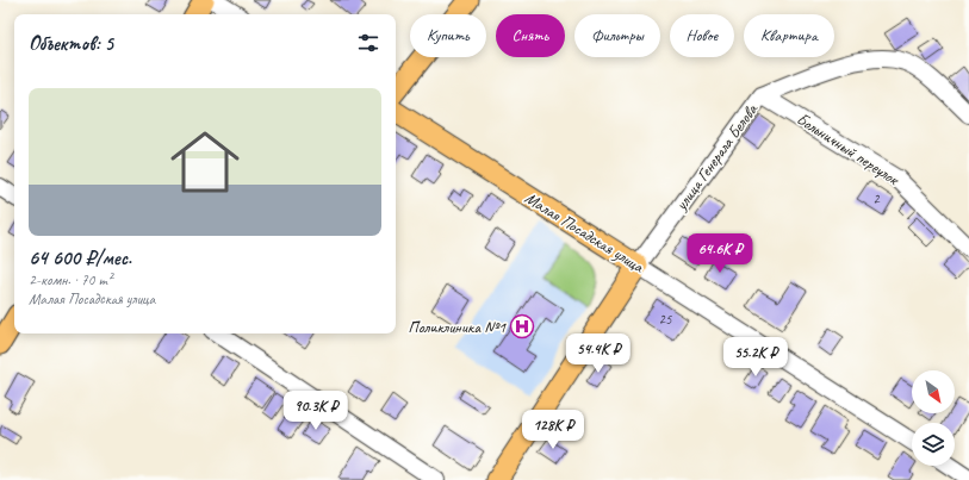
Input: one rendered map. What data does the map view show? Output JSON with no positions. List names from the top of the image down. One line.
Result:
{"streets":{"main road":["улица Генерала Белова","Малая Посадская улица"],"street":["Больничный переулок"]},"crossings":[["Больничный переулок","улица Генерала Белова"],["улица Генерала Белова","Малая Посадская улица"]],"places":{"hospital":["Поликлиника №1"]},"house_numbers":["2","25"],"north":"bottom right","page":{"chip":["Купить","Снять","Фильтры","Новое","Квартира"],"heading":"Объектов: 5","list":[{"name":"64 600 ₽/мес.","note":"2-комн. · 70 m² · Малая Посадская улица"}],"price":["64.6K ₽","54.4K ₽","55.2K ₽","90.3K ₽","128K ₽"]}}
